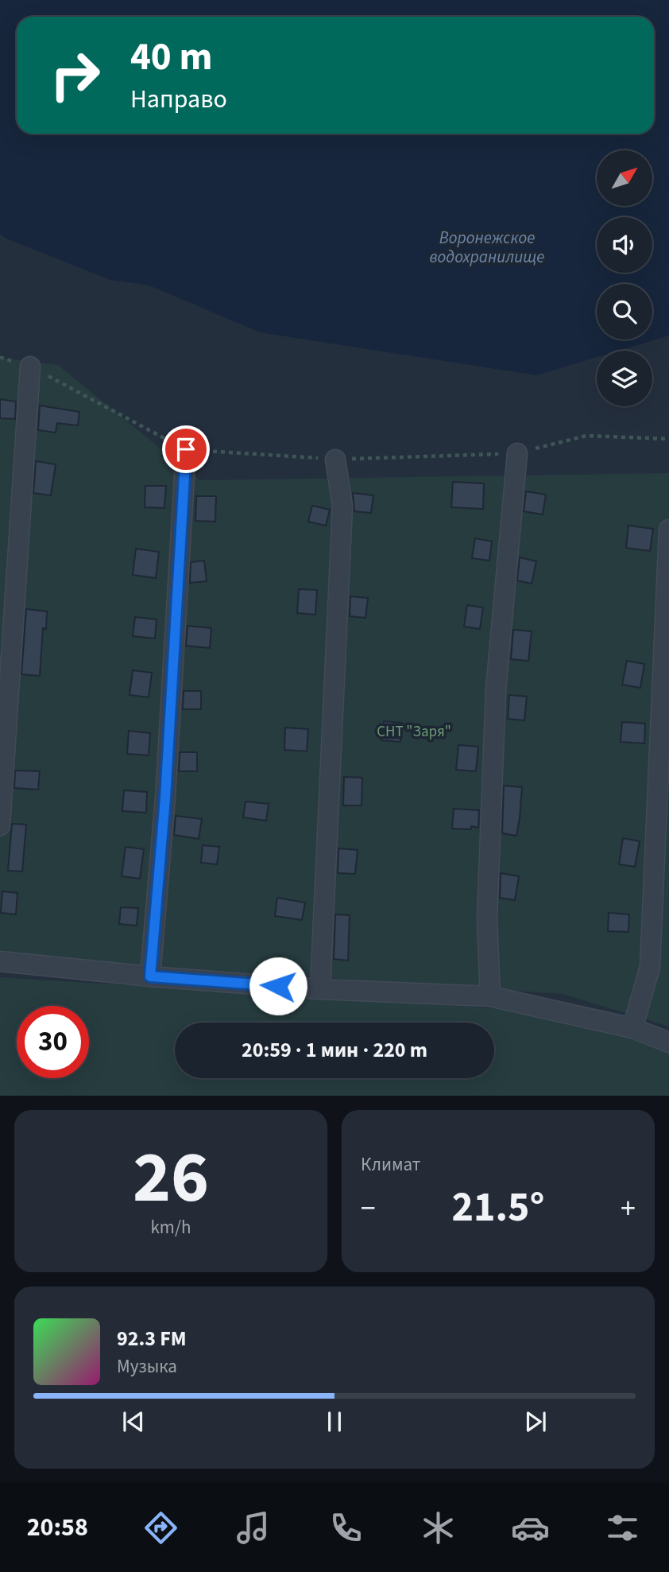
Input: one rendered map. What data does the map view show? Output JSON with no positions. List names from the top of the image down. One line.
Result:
{"water":["Воронежское водохранилище"],"parks":["СНТ \"Заря\""],"north":"top right","page":{"turn":["40 m","Направо"],"limit":"30","trip":"20:59 · 1 мин · 220 m","tile":[["26","km/h"],"Климат"],"heat":["−","21.5°","+"],"song":["92.3 FM","Музыка"],"tabs":"20:58"}}
